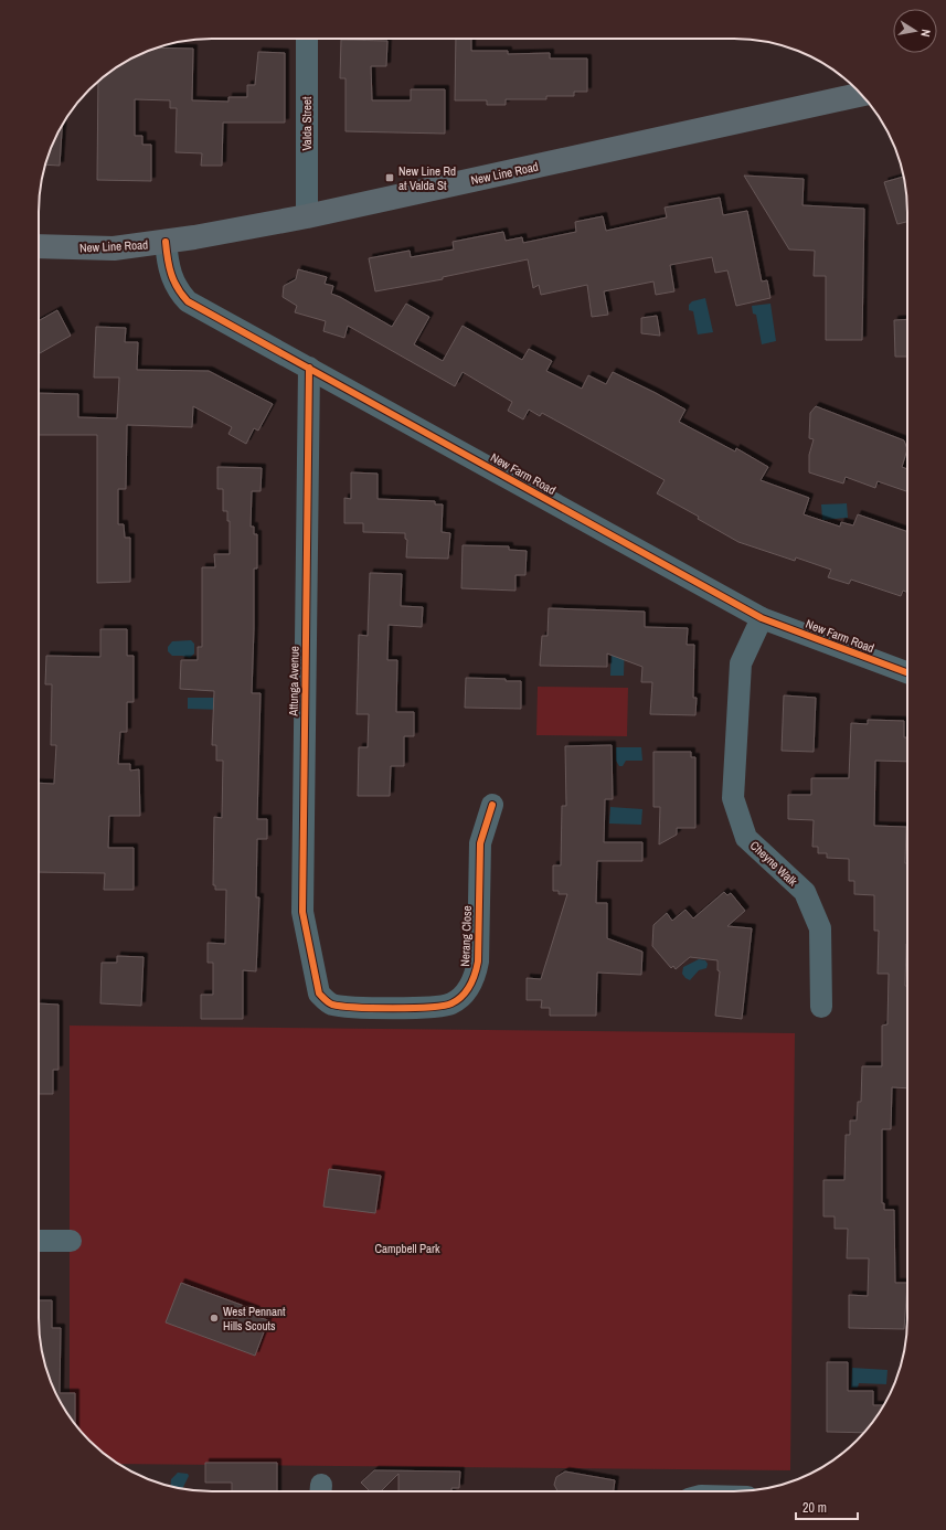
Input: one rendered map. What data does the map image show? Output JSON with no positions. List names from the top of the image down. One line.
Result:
{"streets":{"main road":["New Line Road"],"street":["Valda Street","New Farm Road","Attunga Avenue","Cheyne Walk","Nerang Close"]},"crossings":[["Valda Street","New Line Road"],["New Line Road","New Farm Road"],["New Farm Road","Attunga Avenue"],["New Farm Road","Cheyne Walk"],["Attunga Avenue","Nerang Close"]],"parks":["Campbell Park"],"places":{"transit":["New Line Rd at Valda St"],"other":["West Pennant Hills Scouts"]},"scale_bar":"20 m","north":"right"}
